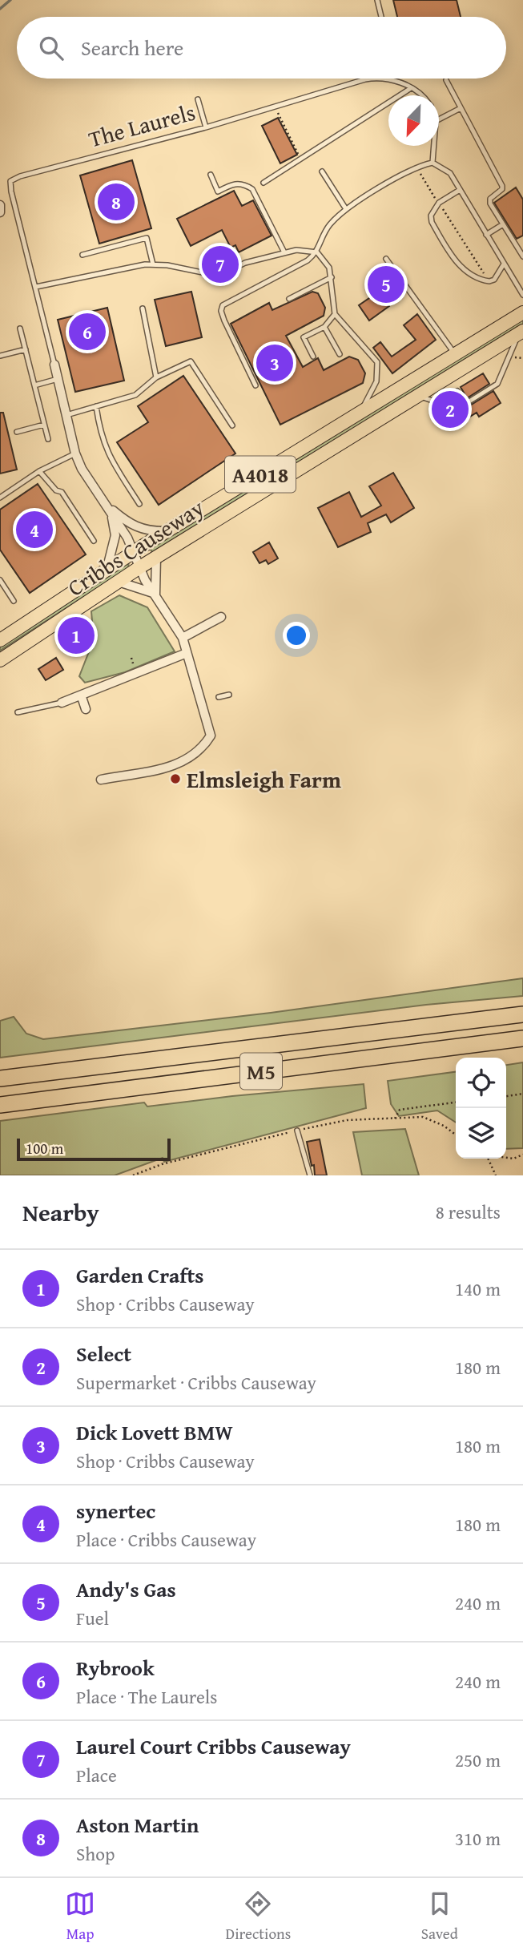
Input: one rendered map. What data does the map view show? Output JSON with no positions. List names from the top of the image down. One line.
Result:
{"streets":{"highway":["M5"],"main road":["A4018","Cribbs Causeway"],"street":["The Laurels"]},"crossings":[["The Laurels","Cribbs Causeway"]],"places":["Elmsleigh Farm"],"scale_bar":"100 m","north":"bottom left","page":{"search":"Search here","pins":["8","7","5","6","3","2","4","1"],"scale":"100 m","heading":["Nearby","8 results"],"list":[{"mark":"1","name":"Garden Crafts","note":"Shop · Cribbs Causeway","value":"140 m"},{"mark":"2","name":"Select","note":"Supermarket · Cribbs Causeway","value":"180 m"},{"mark":"3","name":"Dick Lovett BMW","note":"Shop · Cribbs Causeway","value":"180 m"},{"mark":"4","name":"synertec","note":"Place · Cribbs Causeway","value":"180 m"},{"mark":"5","name":"Andy's Gas","note":"Fuel","value":"240 m"},{"mark":"6","name":"Rybrook","note":"Place · The Laurels","value":"240 m"},{"mark":"7","name":"Laurel Court Cribbs Causeway","note":"Place","value":"250 m"},{"mark":"8","name":"Aston Martin","note":"Shop","value":"310 m"}],"nav":["Map","Directions","Saved"]}}
